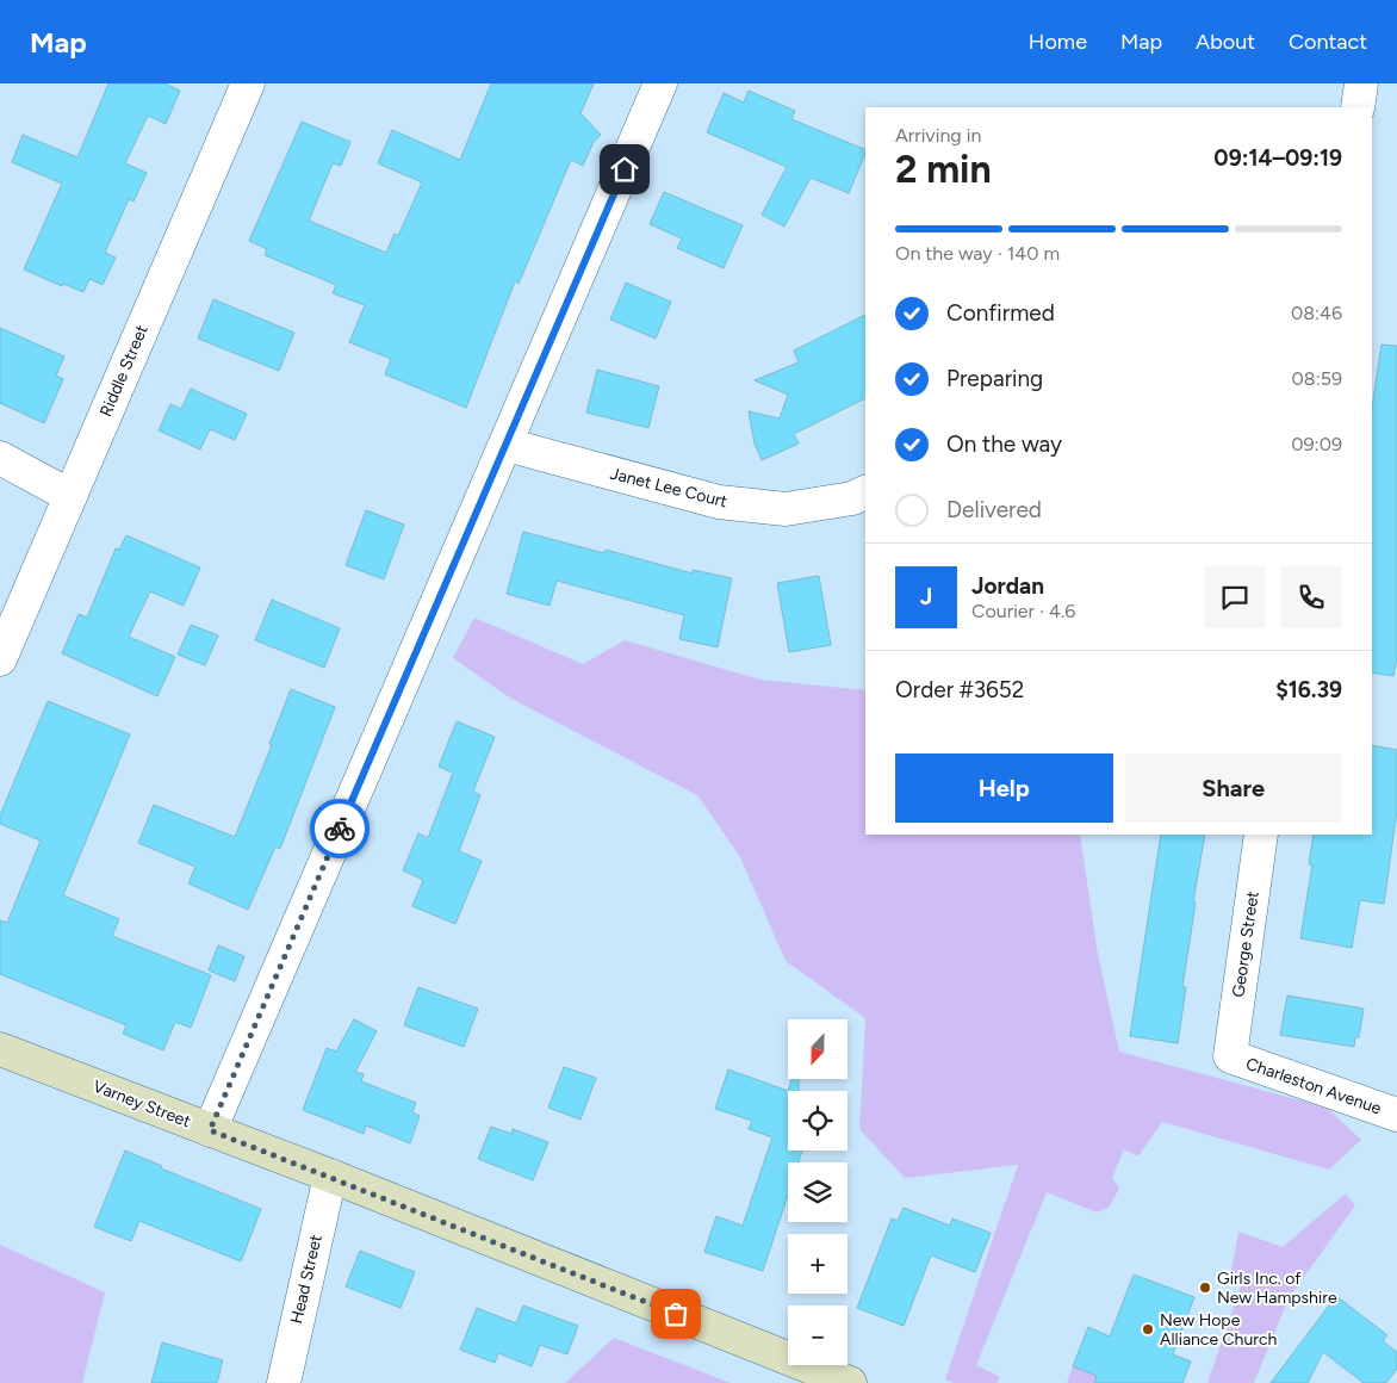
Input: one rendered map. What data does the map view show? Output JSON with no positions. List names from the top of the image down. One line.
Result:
{"streets":{"main road":["Varney Street"],"street":["Riddle Street","Janet Lee Court","George Street","Charleston Avenue","Head Street"]},"crossings":[["George Street","Charleston Avenue"],["Varney Street","Head Street"]],"places":["Girls Inc. of New Hampshire","New Hope Alliance Church"],"north":"bottom","page":{"header":"Map","nav":["Home","Map","About","Contact"],"heading":["2 min","Arriving in","09:14–09:19"],"panel":["Jordan","Courier · 4.6","Order #3652","$16.39"],"bar":"On the way · 140 m","list":[["Confirmed","08:46"],["Preparing","08:59"],["On the way","09:09"],"Delivered"],"round":"J","buttons":["Help","Share"],"map_buttons":["+","−"]}}
